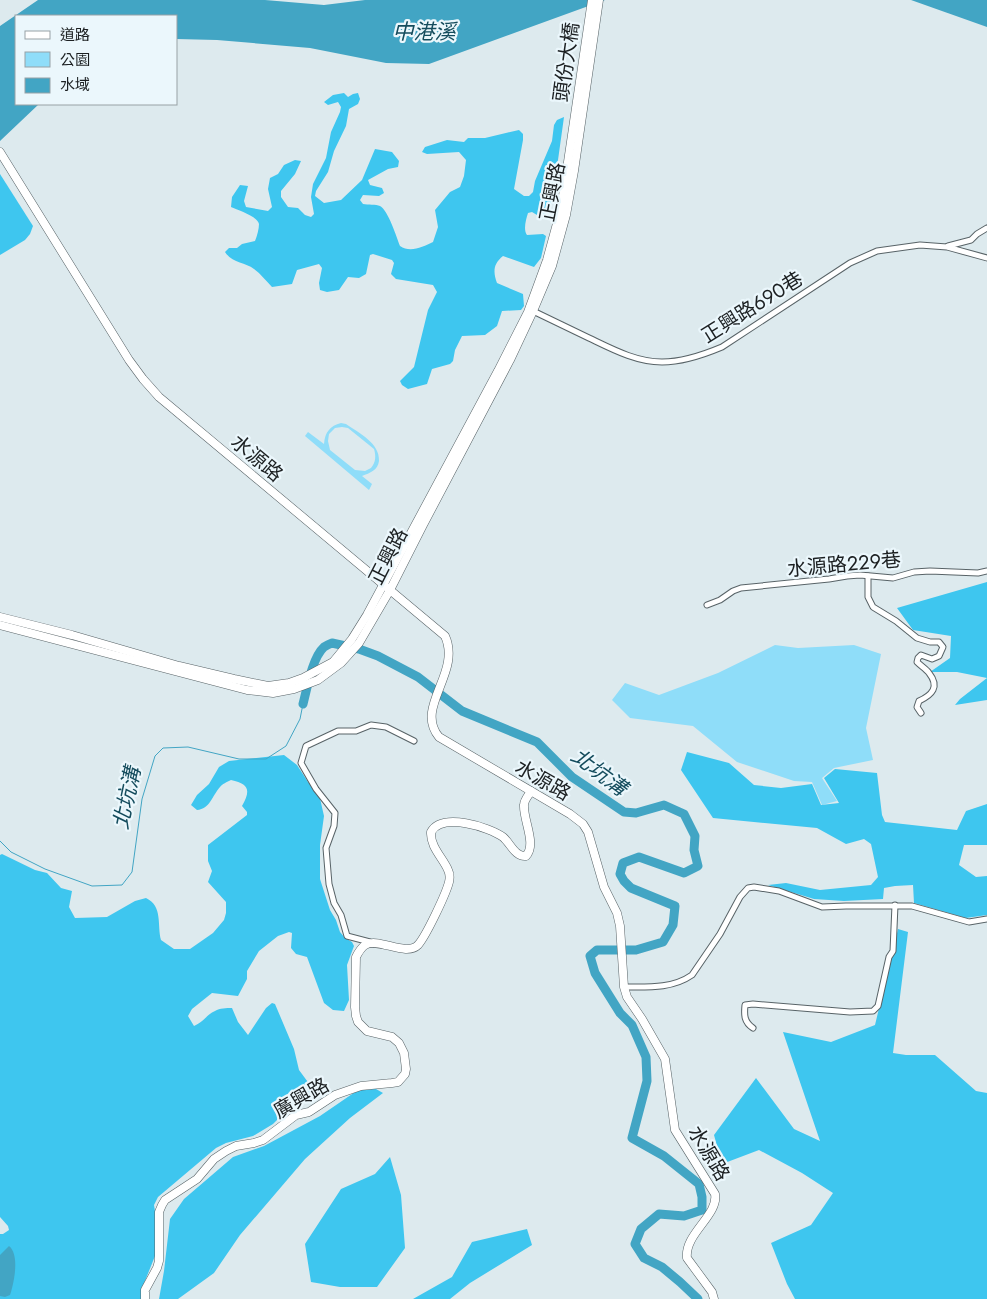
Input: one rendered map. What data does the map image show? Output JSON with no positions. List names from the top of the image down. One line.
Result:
{"streets":{"street":["頭份大橋","正興路","正興路690巷","水源路","水源路229巷","廣興路"]},"crossings":[["頭份大橋","正興路"],["正興路","正興路690巷"],["正興路","水源路"]],"water":["中港溪","北坑溝"],"legend":["道路","公園","水域"]}
